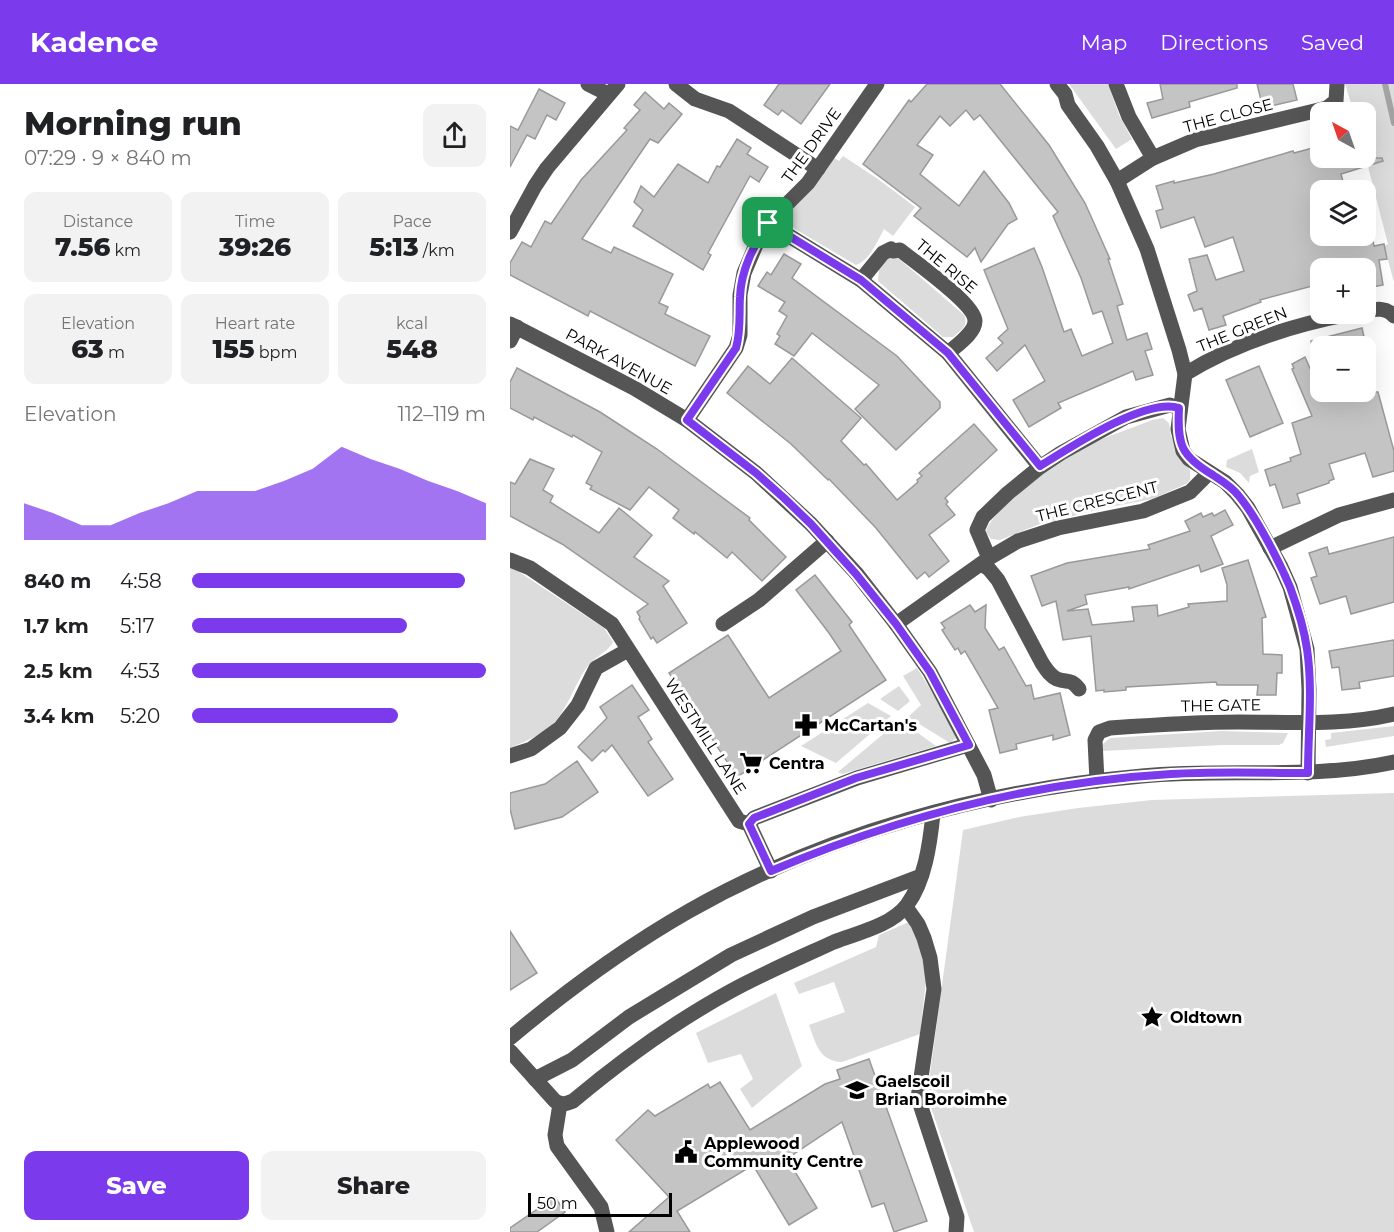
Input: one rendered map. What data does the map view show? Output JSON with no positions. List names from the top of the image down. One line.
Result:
{"streets":{"street":["THE CLOSE","THE DRIVE","THE RISE","THE GREEN","PARK AVENUE","THE CRESCENT","THE GATE","WESTMILL LANE"]},"crossings":[["THE DRIVE","PARK AVENUE"],["PARK AVENUE","THE CRESCENT"]],"places":{"pharmacy":["McCartan's"],"supermarket":["Centra"],"place":["Oldtown"],"school or university":["Gaelscoil Brian Boroimhe"],"public building":["Applewood Community Centre"]},"scale_bar":"50 m","north":"top left","page":{"header":"Kadence","nav":["Map","Directions","Saved"],"heading":["Morning run","07:29 · 9 × 840 m"],"map_buttons":["+","−"],"stats":[["Distance","7.56 km"],["Time","39:26"],["Pace","5:13 /km"],["Elevation","63 m"],["Heart rate","155 bpm"],["kcal","548"]],"chart":["Elevation","112–119 m"],"list":[{"name":"840 m","note":"4:58"},{"name":"1.7 km","note":"5:17"},{"name":"2.5 km","note":"4:53"},{"name":"3.4 km","note":"5:20"}],"buttons":["Save","Share"],"scale":"50 m"}}
